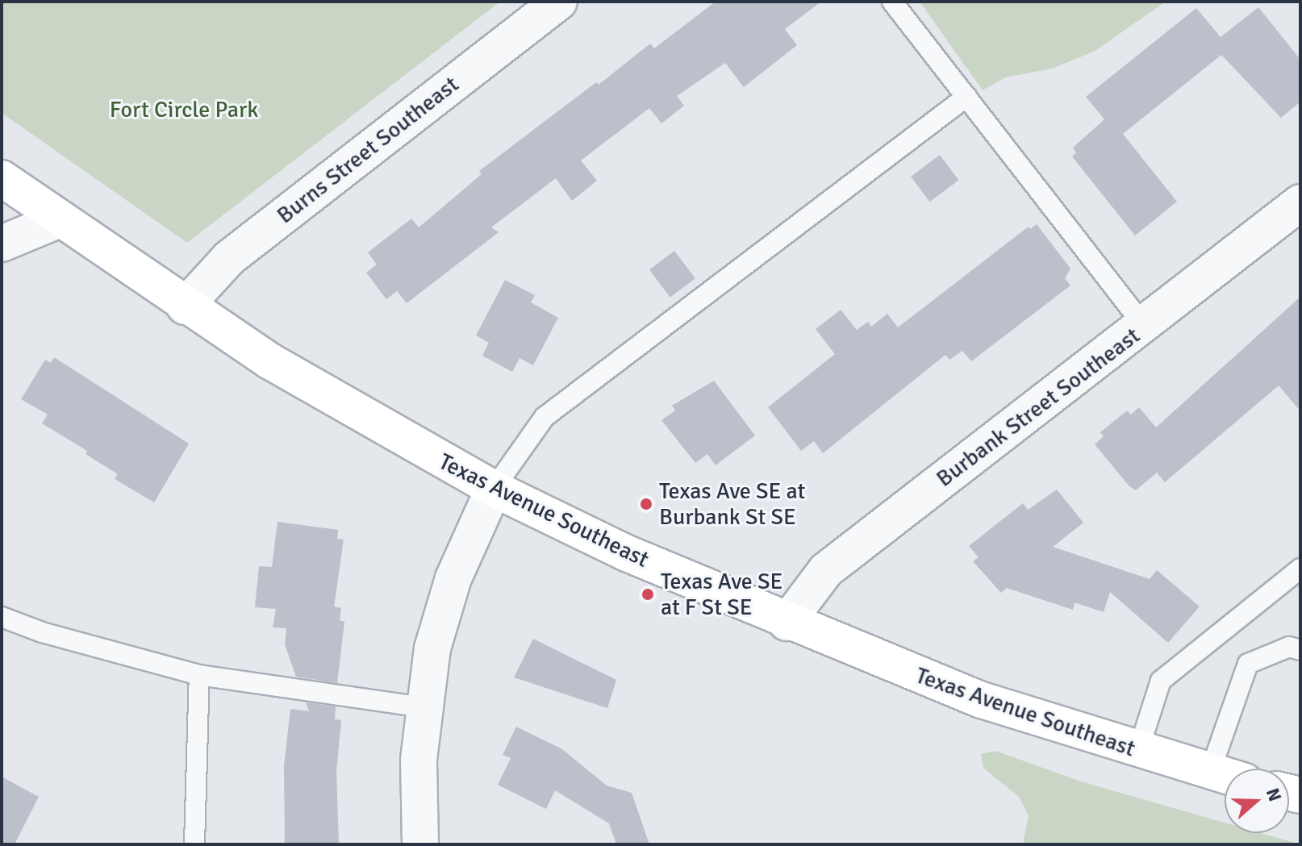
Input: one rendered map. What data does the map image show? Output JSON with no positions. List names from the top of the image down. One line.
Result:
{"streets":{"main road":["Texas Avenue Southeast"],"street":["Burns Street Southeast","Burbank Street Southeast"]},"crossings":[["Burns Street Southeast","Texas Avenue Southeast"],["Burbank Street Southeast","Texas Avenue Southeast"]],"parks":["Fort Circle Park"],"places":["Texas Ave SE at Burbank St SE","Texas Ave SE at F St SE"],"north":"right"}
